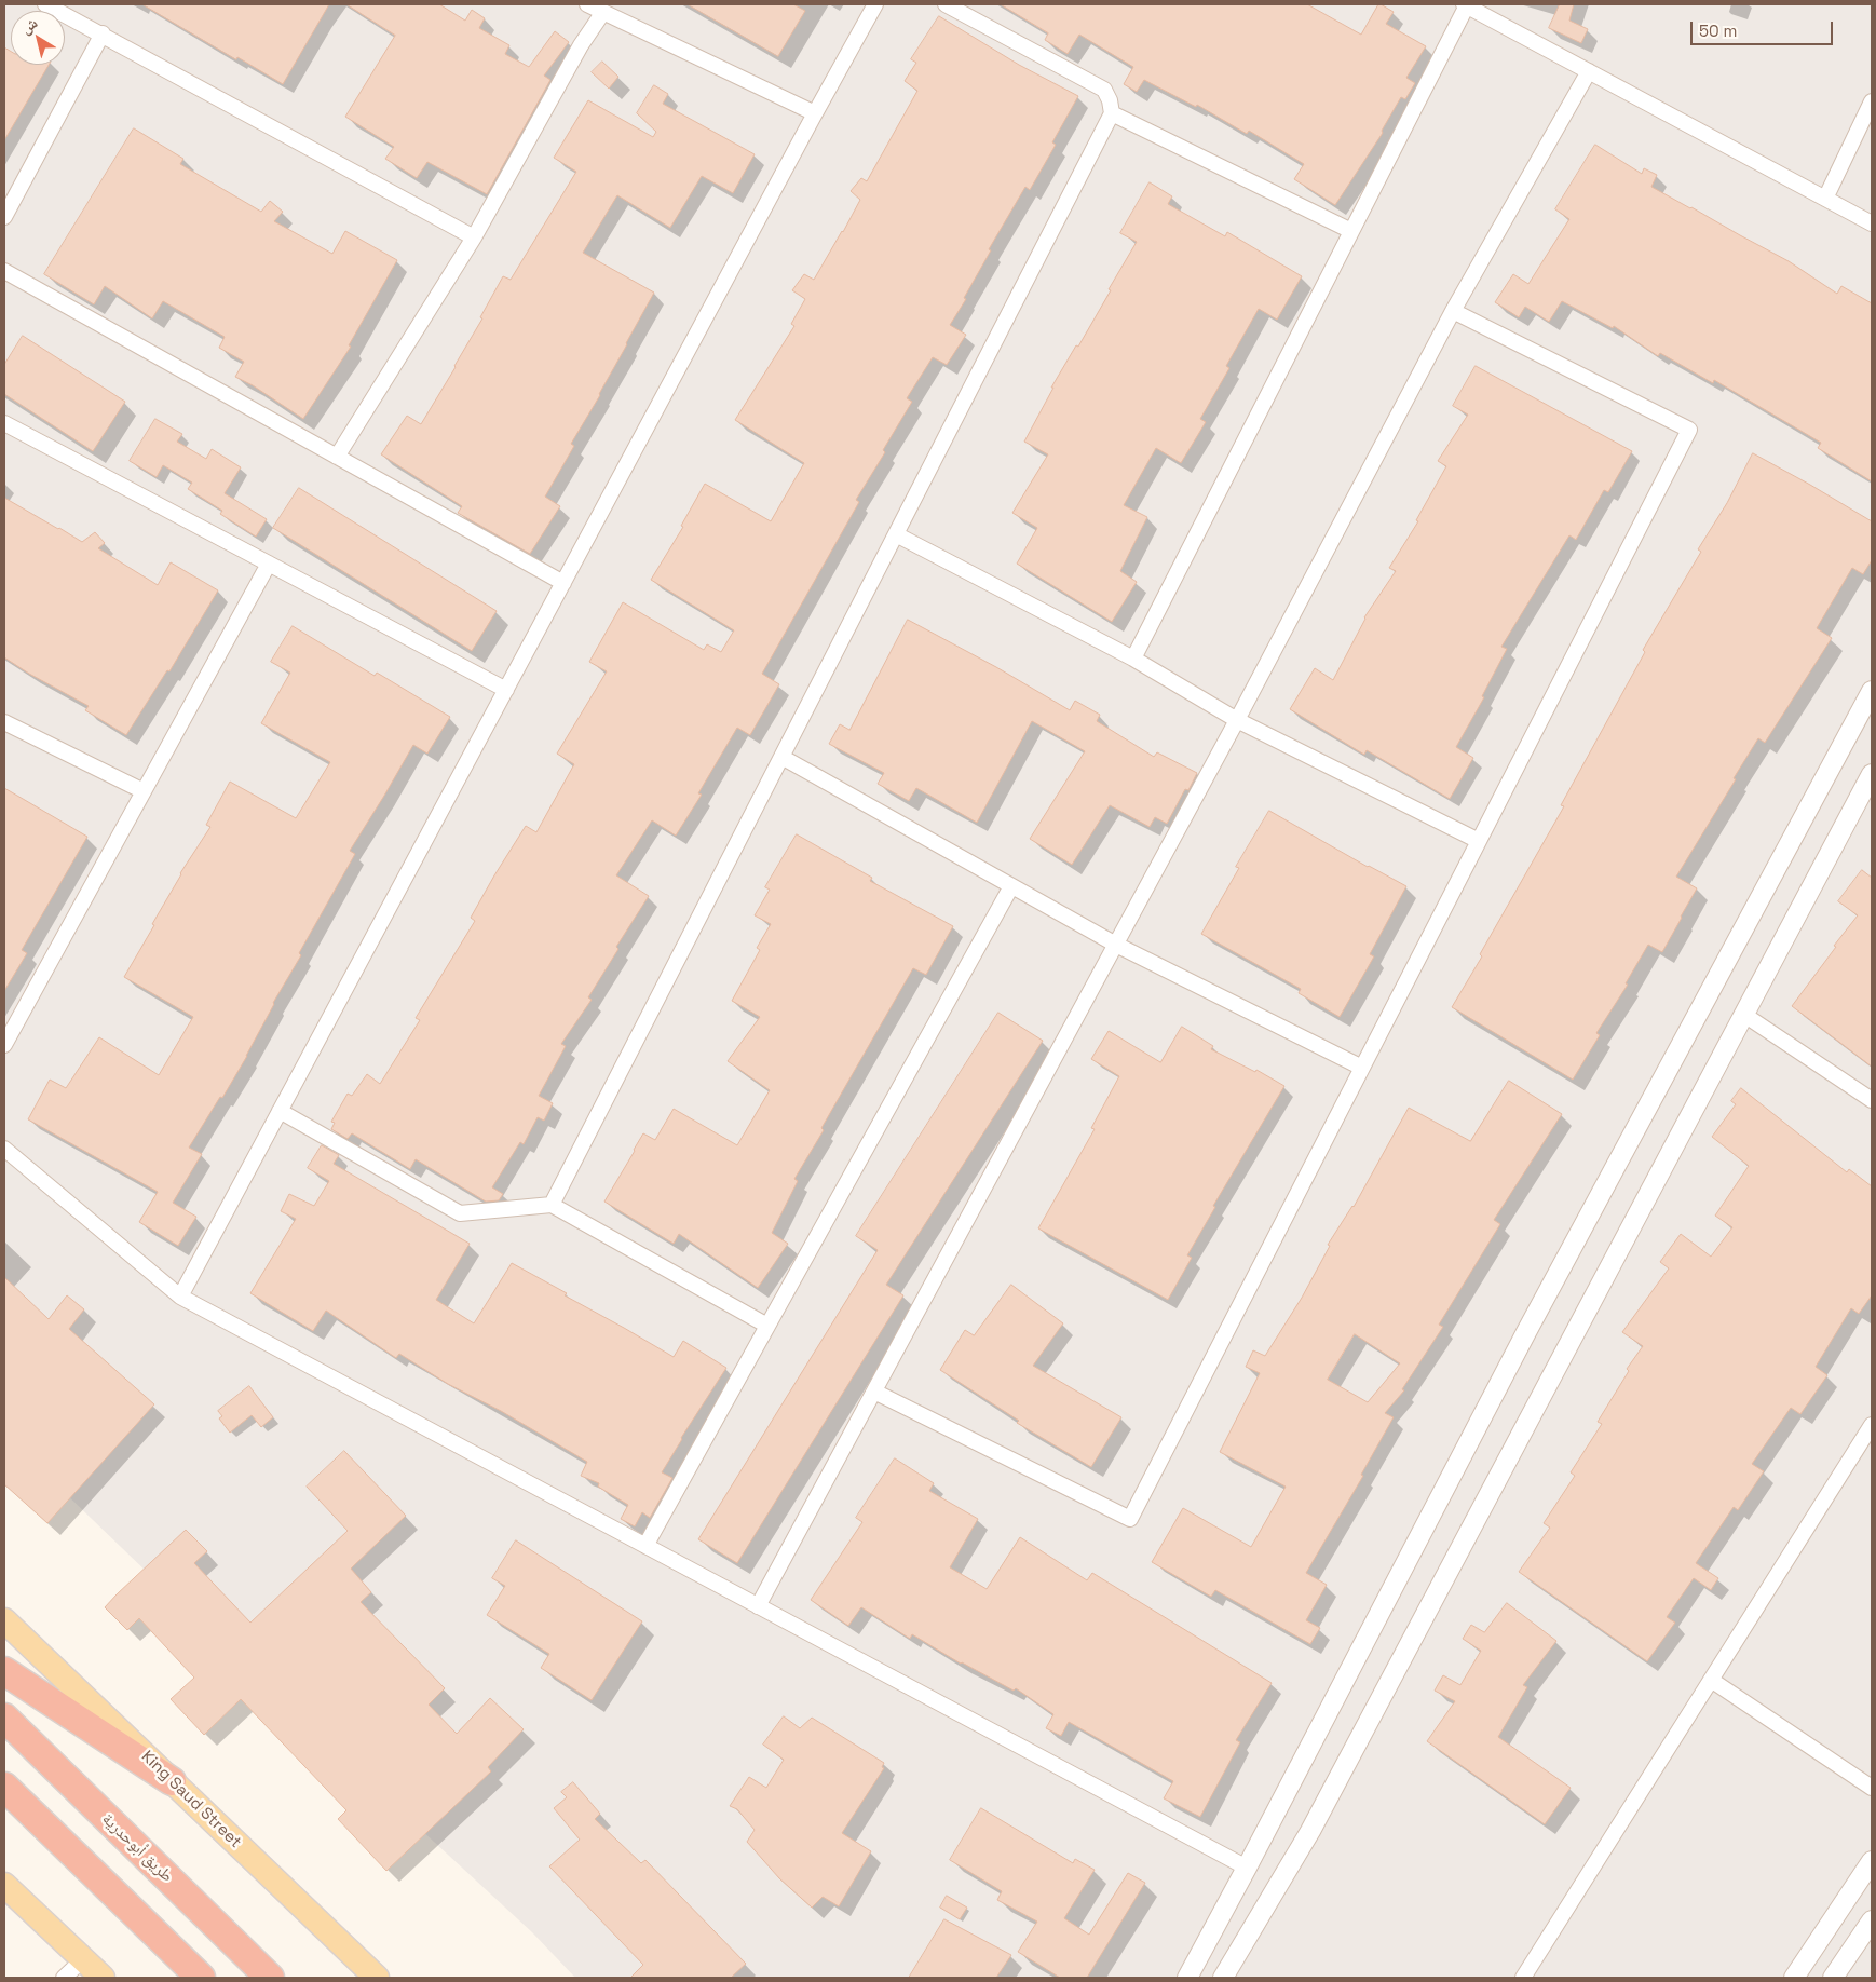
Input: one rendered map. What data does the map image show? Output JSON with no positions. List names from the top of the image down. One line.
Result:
{"streets":{"highway":["طريق أبوحدرية"],"main road":["King Saud Street"]},"scale_bar":"50 m","north":"top left"}
